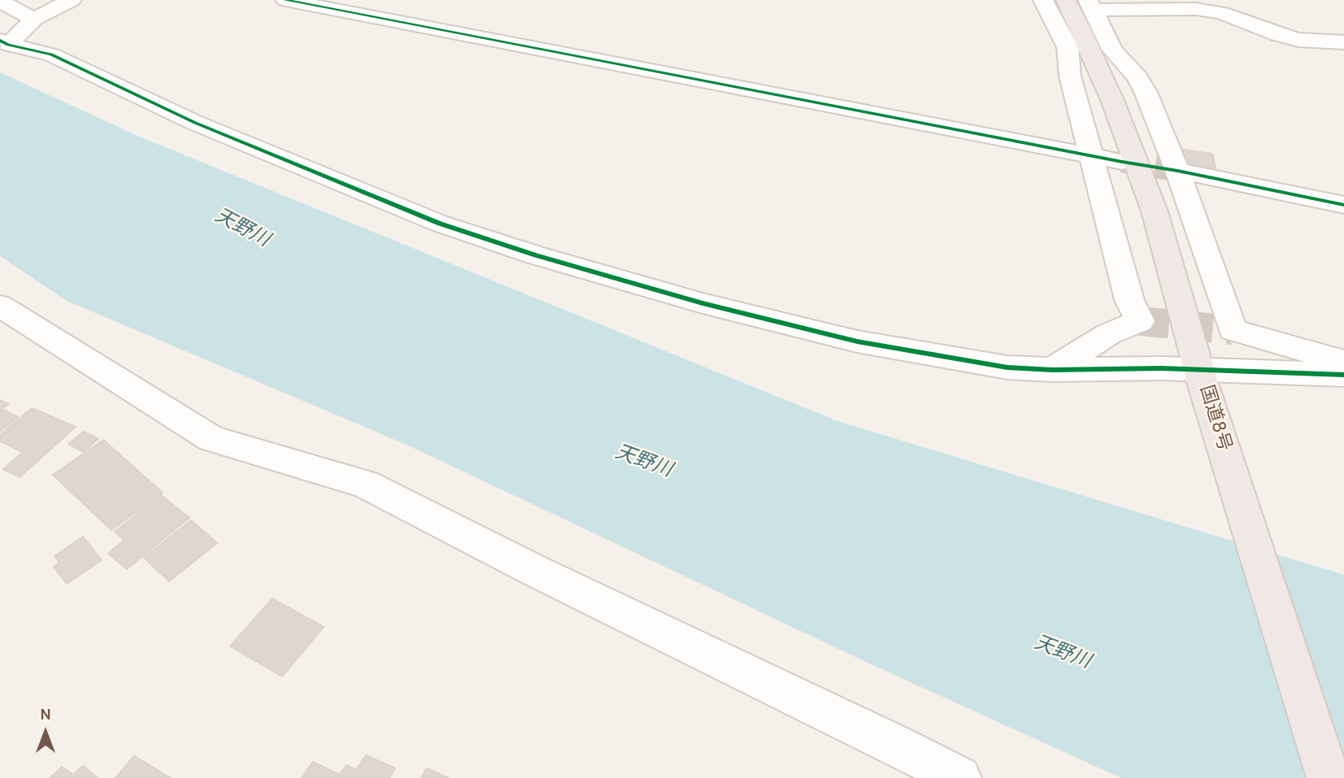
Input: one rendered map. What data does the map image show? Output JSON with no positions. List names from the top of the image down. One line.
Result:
{"streets":{"highway":["国道8号"]},"water":["天野川"],"north":"top"}
